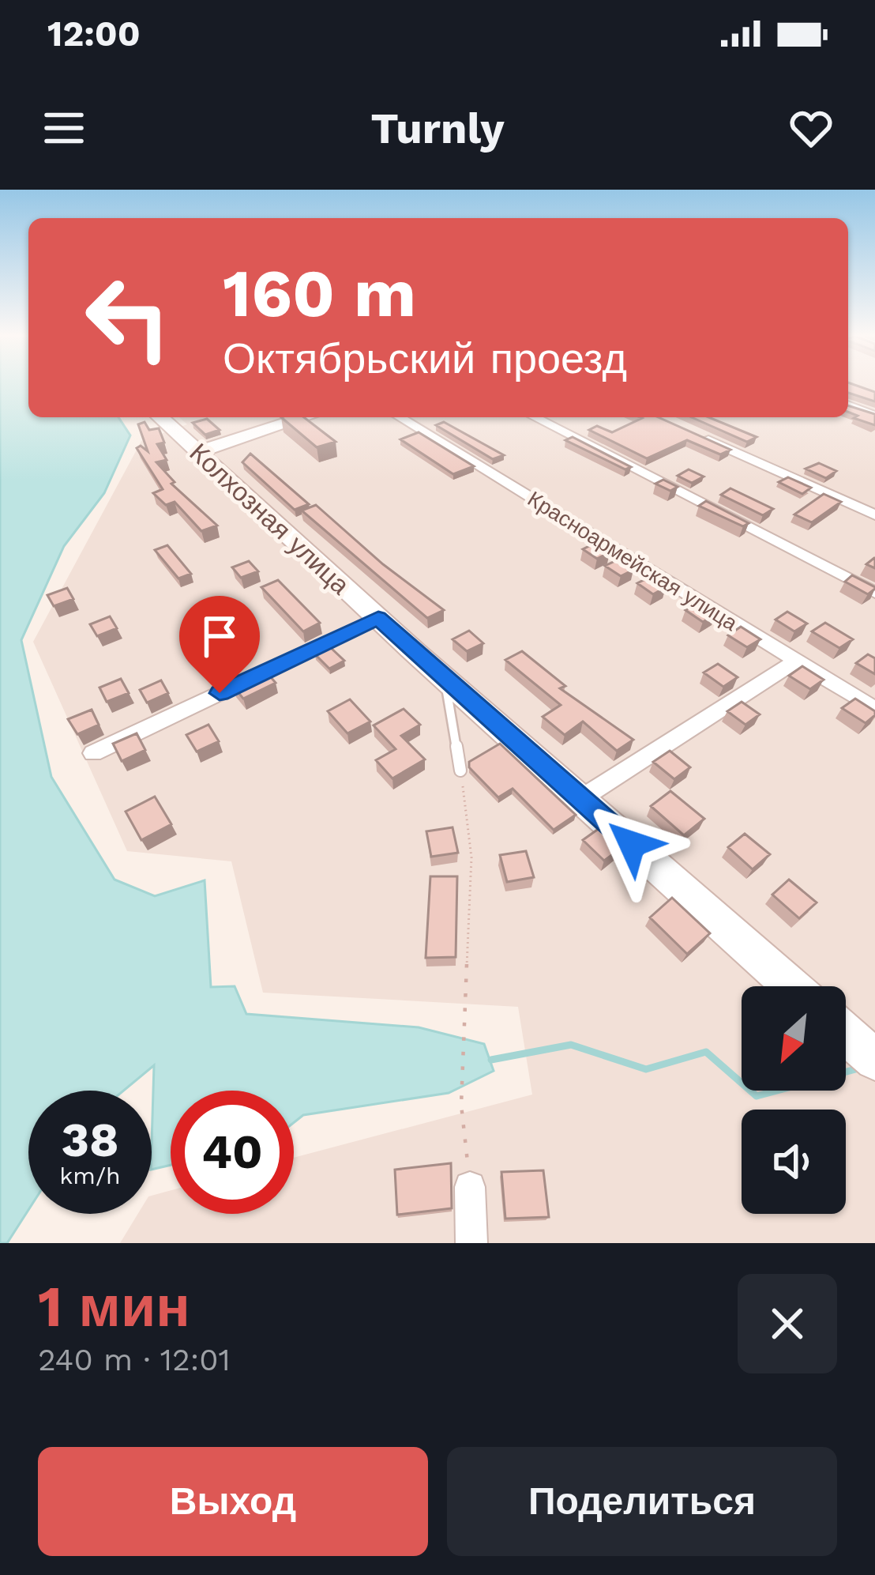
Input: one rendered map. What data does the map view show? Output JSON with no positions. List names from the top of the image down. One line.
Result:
{"streets":{"street":["Колхозная улица","Красноармейская улица"]},"north":"bottom left","page":{"status":"12:00","header":"Turnly","turn":["160 m","Октябрьский проезд"],"speed":"38 km/h","limit":"40","heading":["1 мин","240 m · 12:01"],"buttons":["Выход","Поделиться"]}}
